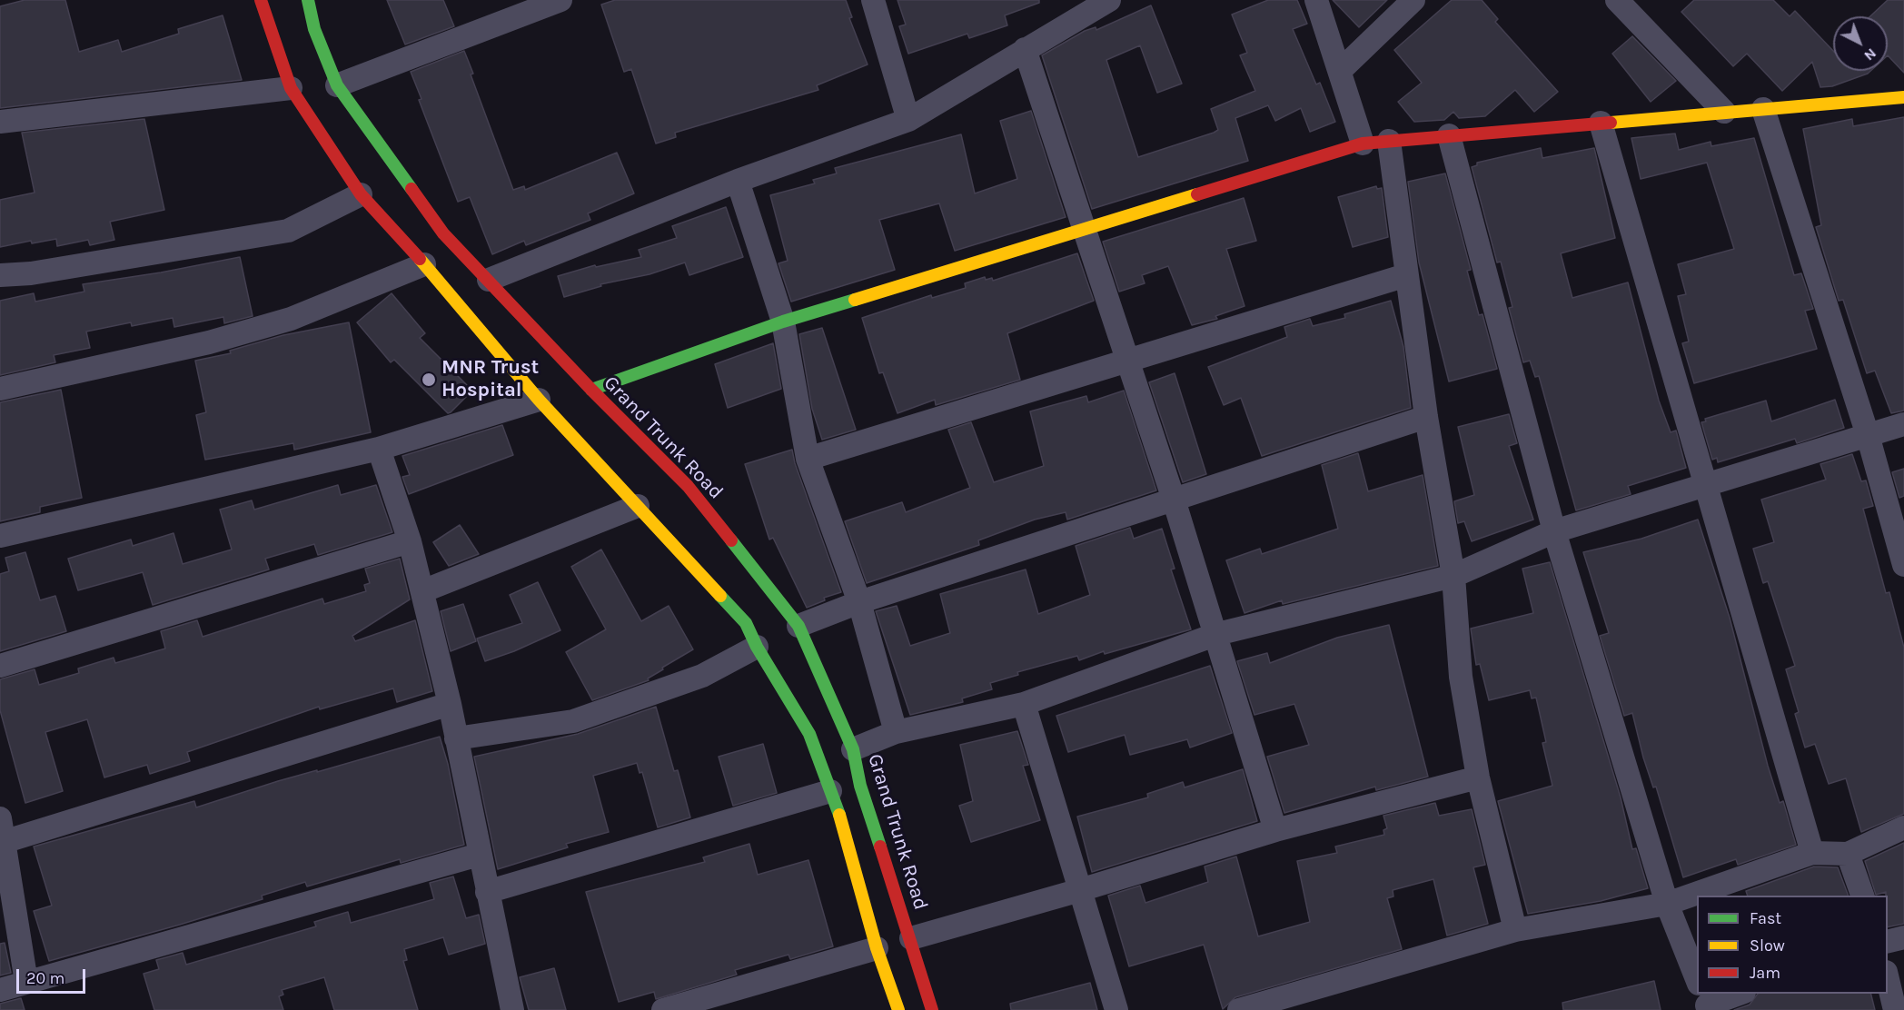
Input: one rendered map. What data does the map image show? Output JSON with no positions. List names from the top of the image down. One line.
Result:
{"streets":{"main road":["Grand Trunk Road"]},"places":["MNR Trust Hospital"],"legend":["Fast","Slow","Jam"],"scale_bar":"20 m","north":"bottom right"}
